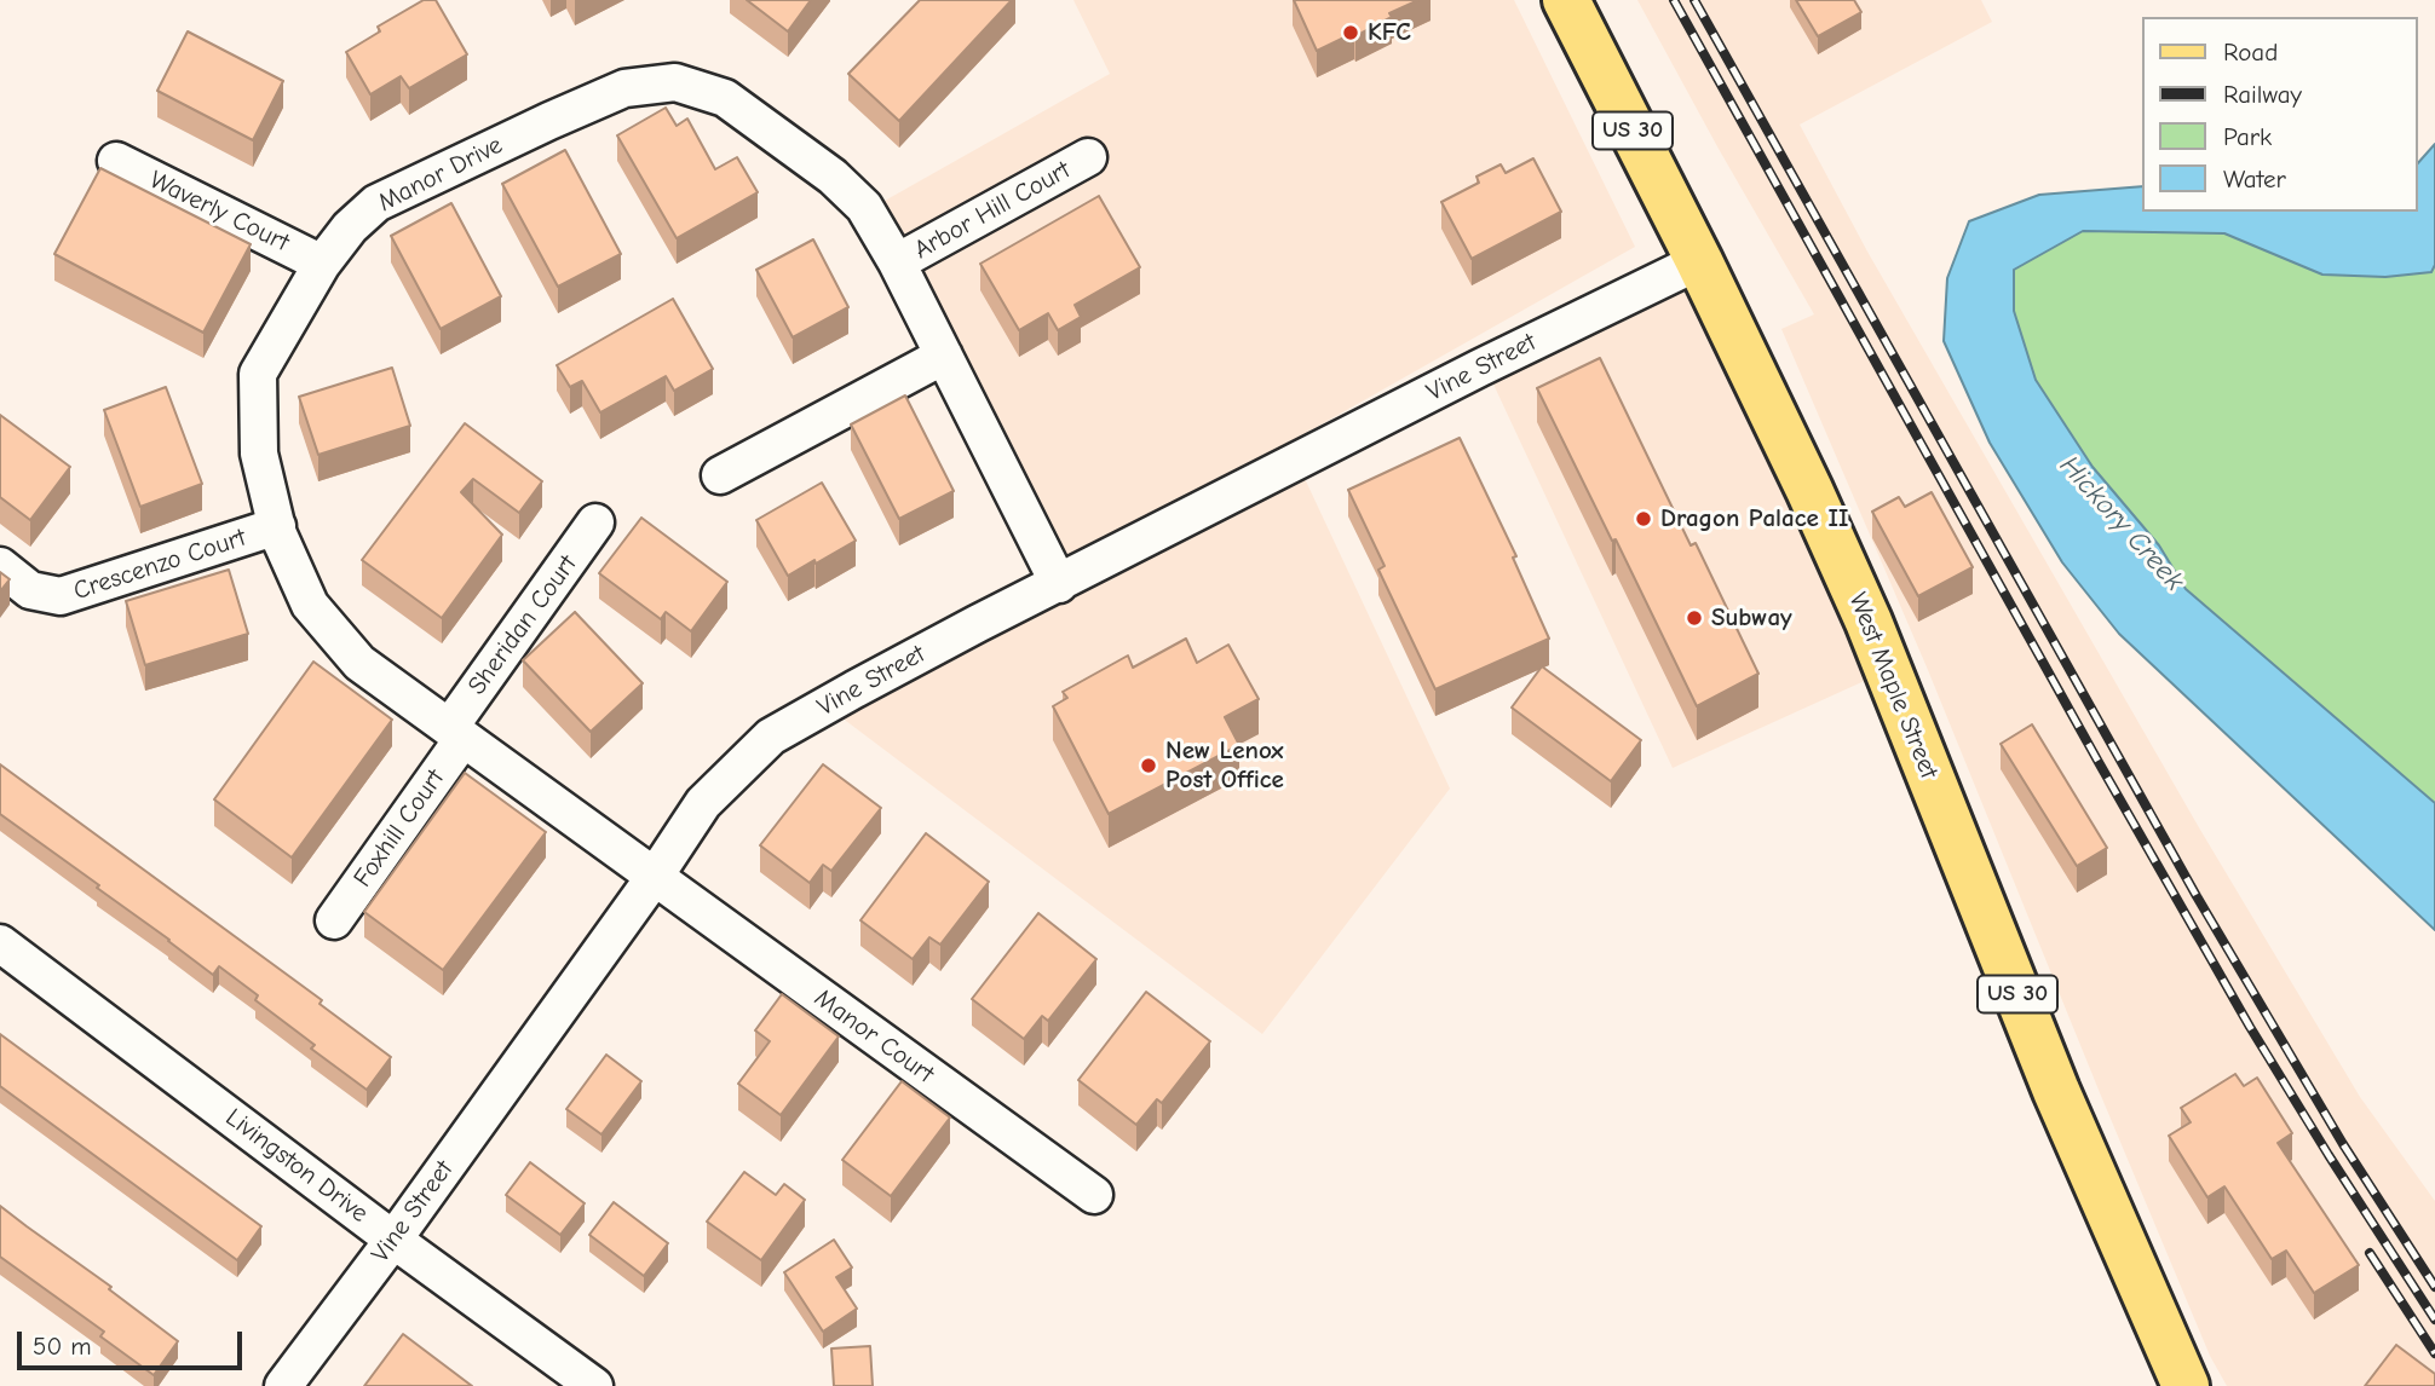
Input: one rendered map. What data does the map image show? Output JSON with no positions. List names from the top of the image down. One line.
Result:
{"streets":{"main road":["US 30","West Maple Street"],"street":["Manor Drive","Arbor Hill Court","Waverly Court","Vine Street","Crescenzo Court","Sheridan Court","Foxhill Court","Manor Court","Livingston Drive"]},"crossings":[["Manor Drive","Arbor Hill Court"],["Manor Drive","Waverly Court"],["Manor Drive","Vine Street"],["Manor Drive","Crescenzo Court"],["Manor Drive","Sheridan Court"],["Manor Drive","Foxhill Court"],["Manor Drive","Manor Court"],["Vine Street","West Maple Street"],["Vine Street","Manor Court"],["Vine Street","Livingston Drive"],["Sheridan Court","Foxhill Court"]],"water":["Hickory Creek"],"places":["KFC","Dragon Palace II","Subway","New Lenox Post Office"],"legend":["Road","Railway","Park","Water"],"scale_bar":"50 m"}
